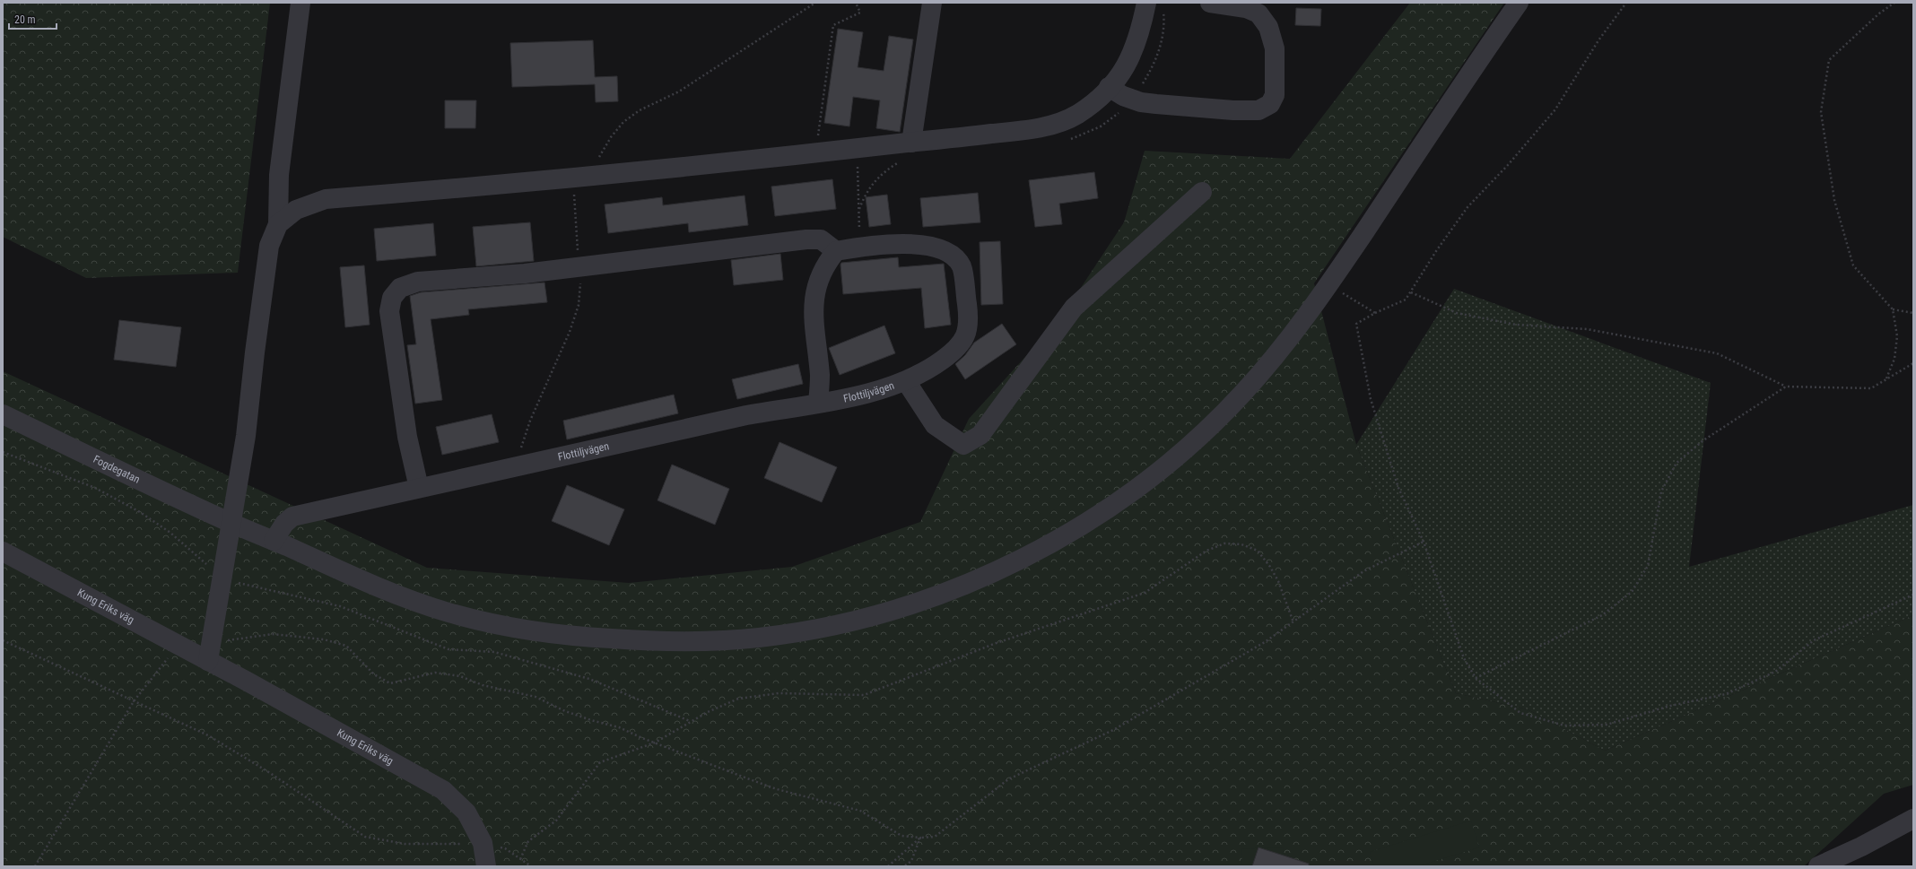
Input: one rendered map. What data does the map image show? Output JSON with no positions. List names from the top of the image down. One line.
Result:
{"streets":{"street":["Flottiljvägen","Fogdegatan","Kung Eriks väg"]},"crossings":[["Flottiljvägen","Fogdegatan"]],"scale_bar":"20 m"}
